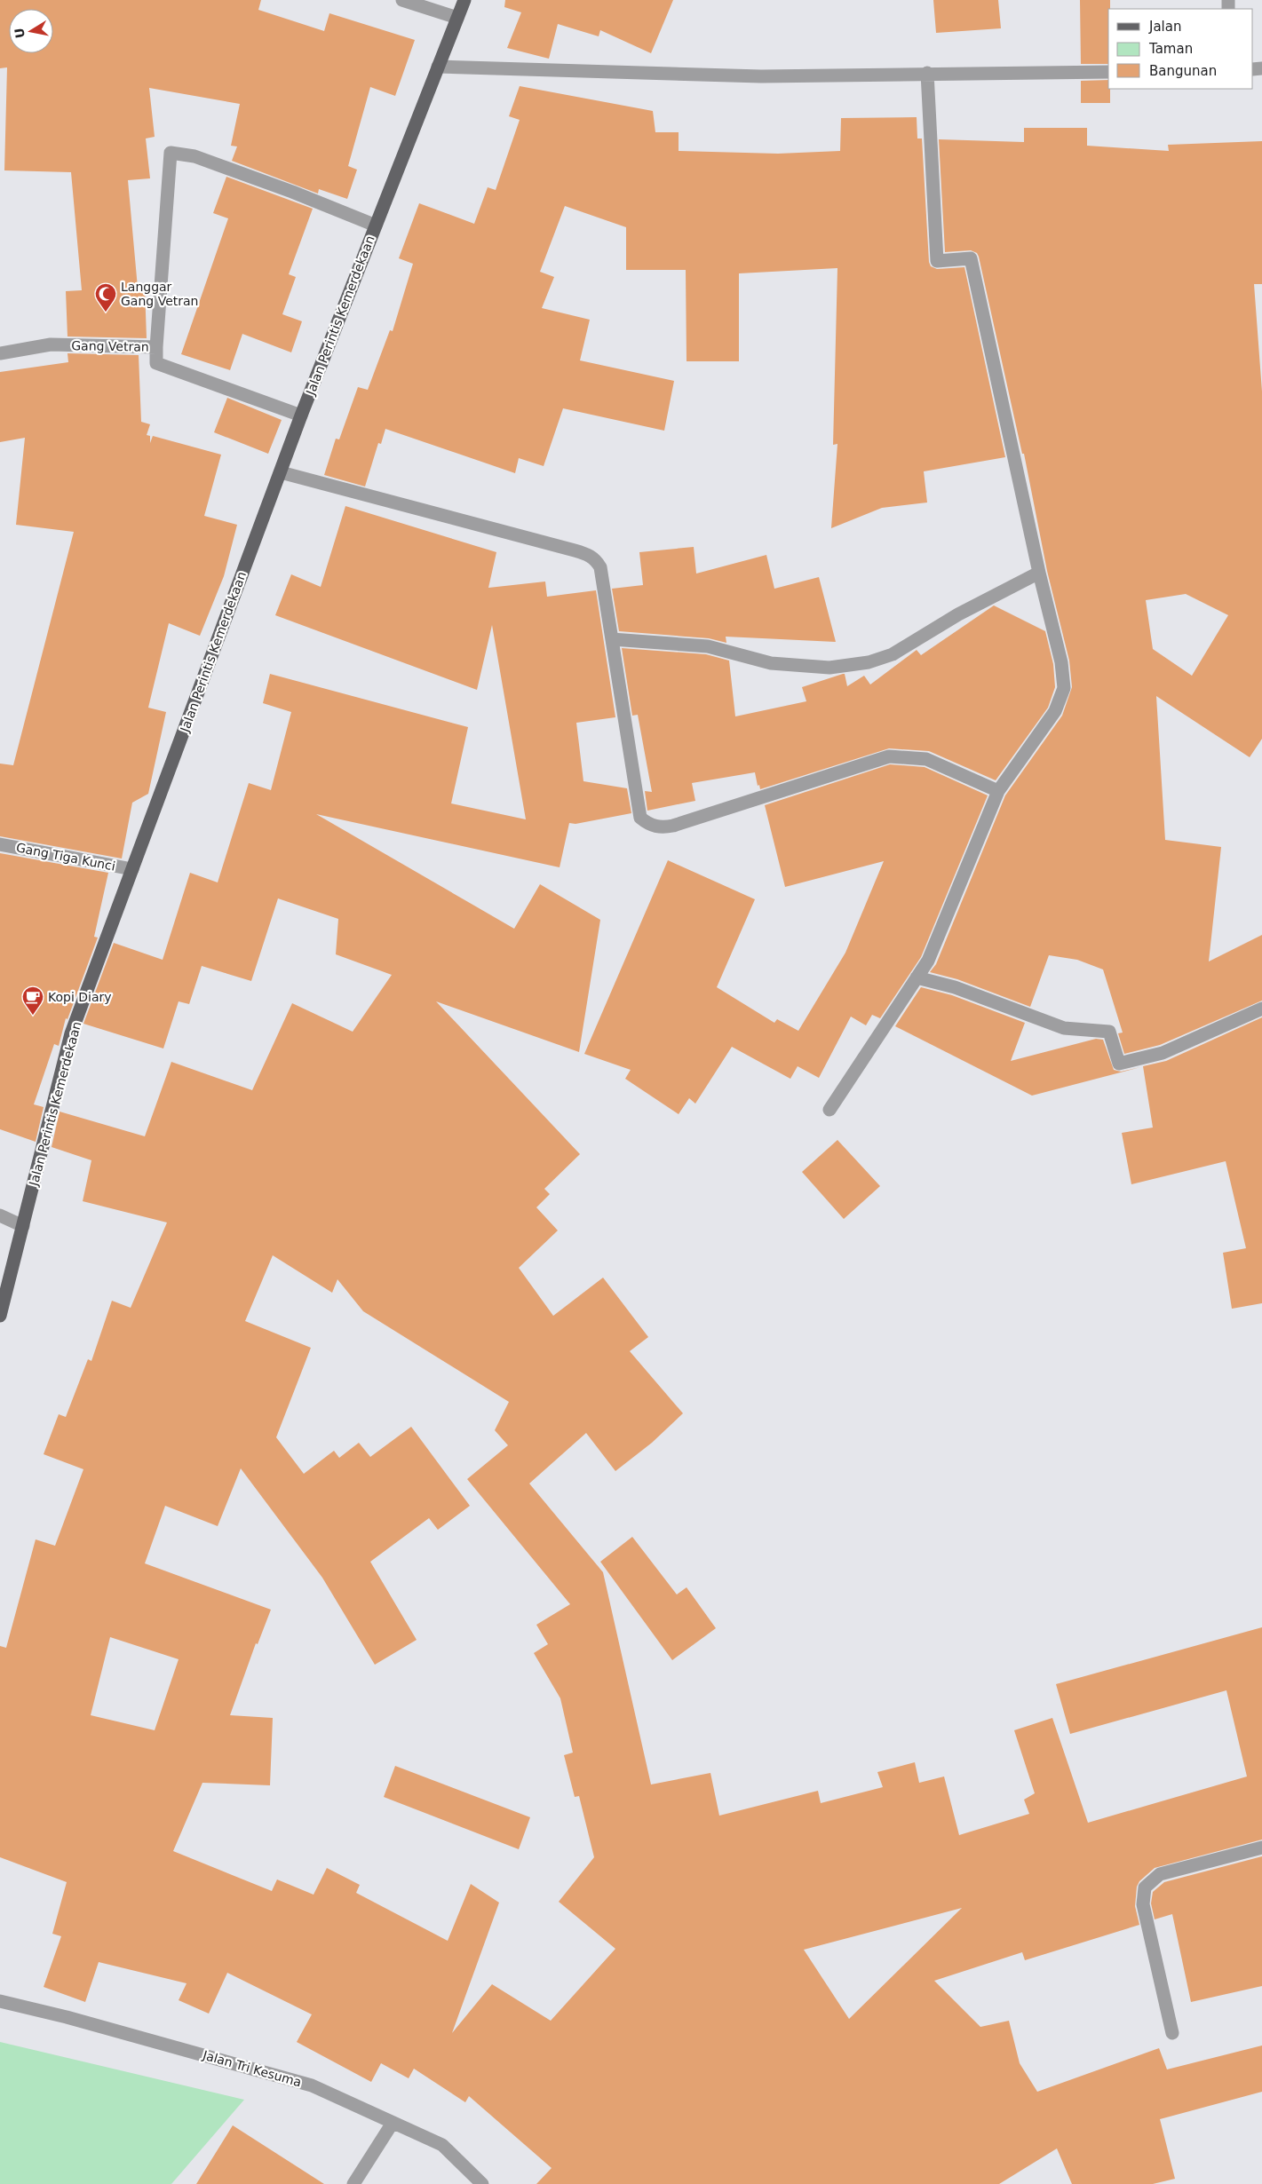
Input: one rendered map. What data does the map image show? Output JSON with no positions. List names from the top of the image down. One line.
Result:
{"streets":{"main road":["Jalan Perintis Kemerdekaan"],"street":["Gang Vetran","Gang Tiga Kunci","Jalan Tri Kesuma"]},"crossings":[["Jalan Perintis Kemerdekaan","Gang Vetran"],["Jalan Perintis Kemerdekaan","Gang Tiga Kunci"]],"places":{"mosque":["Langgar Gang Vetran"],"cafe":["Kopi Diary"]},"legend":["Jalan","Taman","Bangunan"],"north":"left"}
